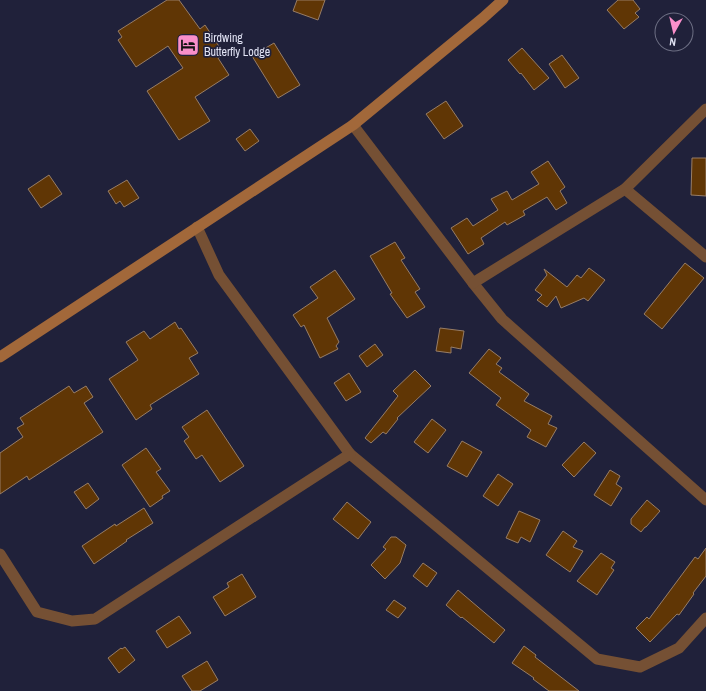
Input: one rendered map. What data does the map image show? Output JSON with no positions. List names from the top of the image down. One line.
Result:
{"places":{"hotel":["Birdwing Butterfly Lodge"]},"north":"bottom"}
